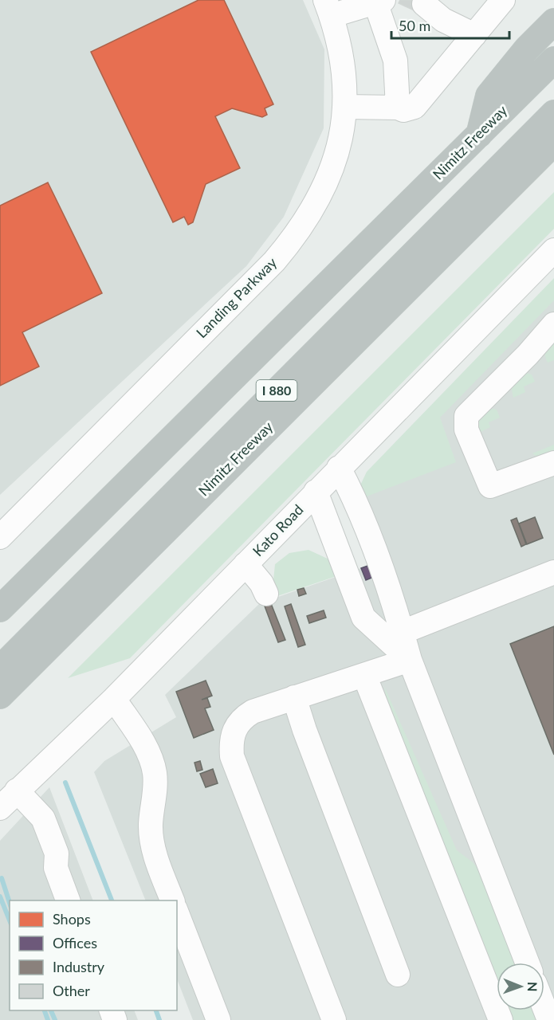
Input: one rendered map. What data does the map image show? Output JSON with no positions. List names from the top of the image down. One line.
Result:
{"streets":{"highway":["Nimitz Freeway","I 880"],"street":["Landing Parkway","Kato Road"]},"legend":["Shops","Offices","Industry","Other"],"scale_bar":"50 m","north":"right"}
